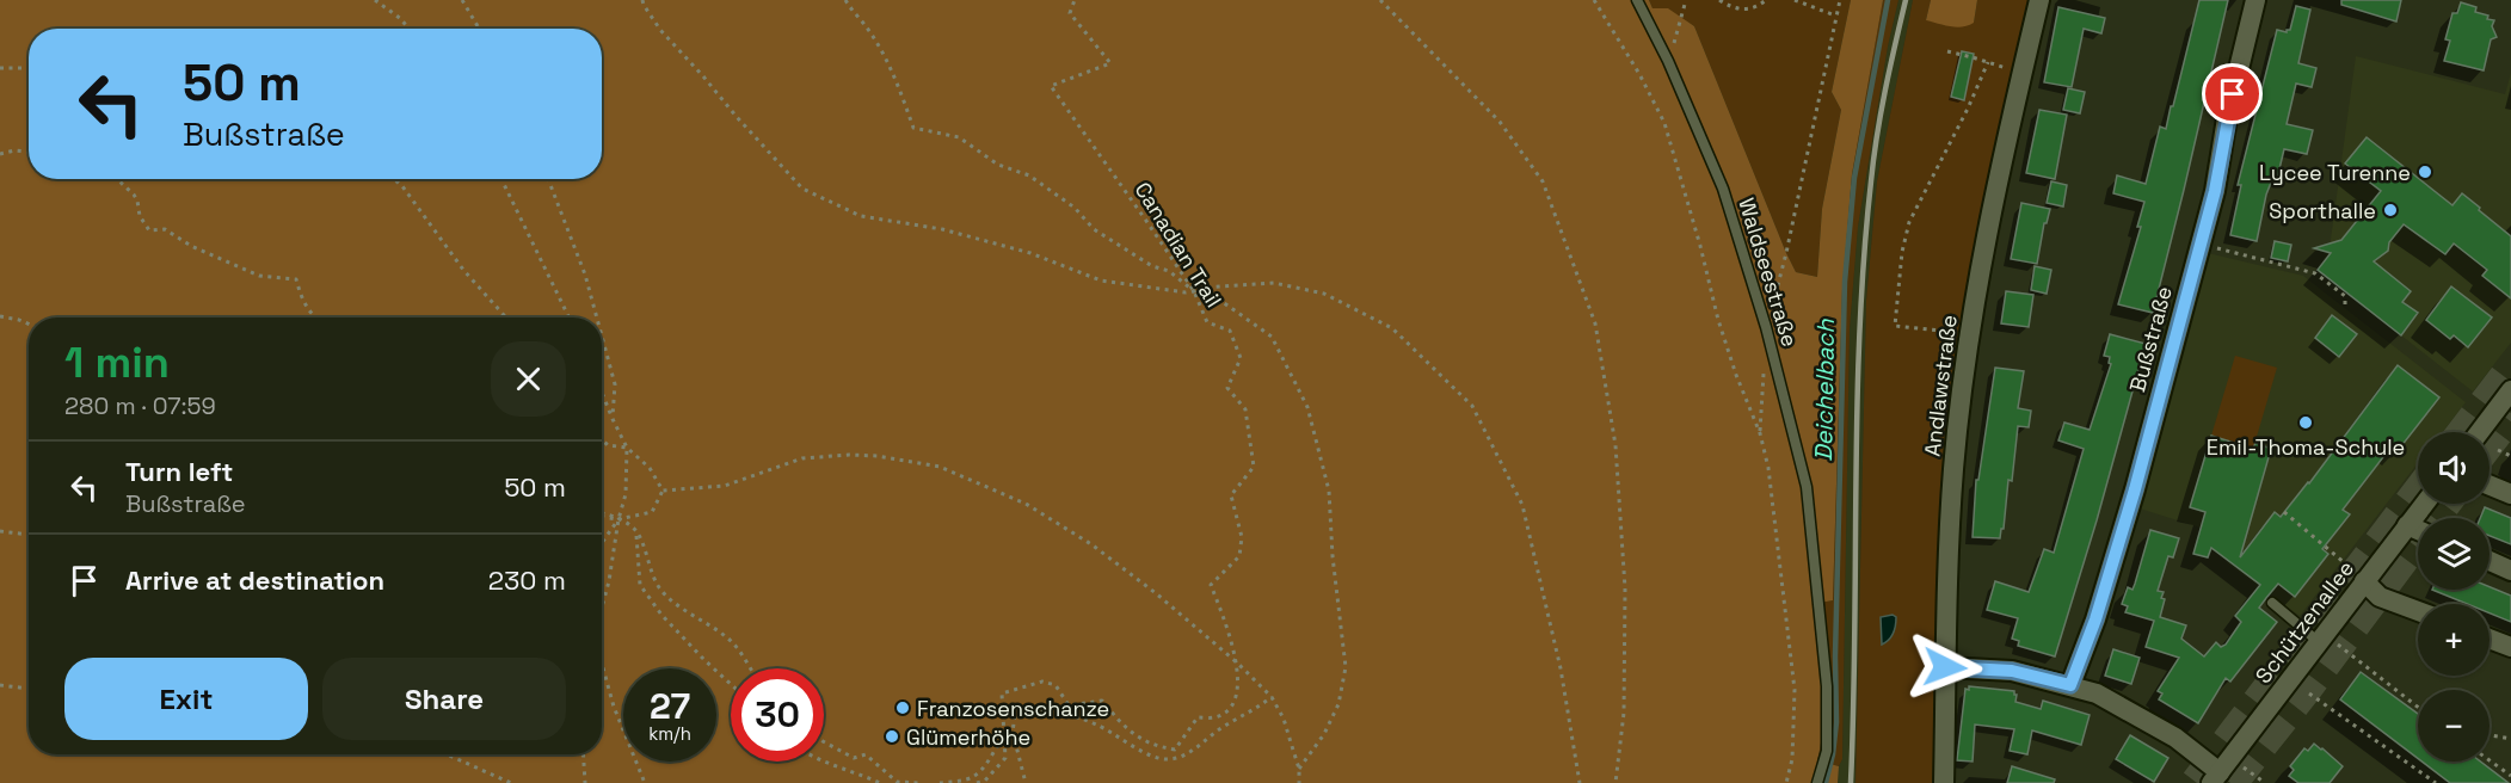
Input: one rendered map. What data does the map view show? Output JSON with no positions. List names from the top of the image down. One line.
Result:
{"streets":{"street":["Bußstraße","Andlawstraße","Schützenallee"],"lane":["Waldseestraße"],"path":["Canadian Trail"]},"water":["Deichelbach"],"places":["Lycee Turenne","Sporthalle","Emil-Thoma-Schule","Franzosenschanze","Glümerhöhe"],"page":{"turn":["50 m","Bußstraße"],"heading":["1 min","280 m · 07:59"],"map_buttons":["+","−"],"list":[{"name":"Turn left","note":"Bußstraße","value":"50 m"},{"name":"Arrive at destination","value":"230 m"}],"buttons":["Exit","Share"],"speed":"27 km/h","limit":"30"}}
